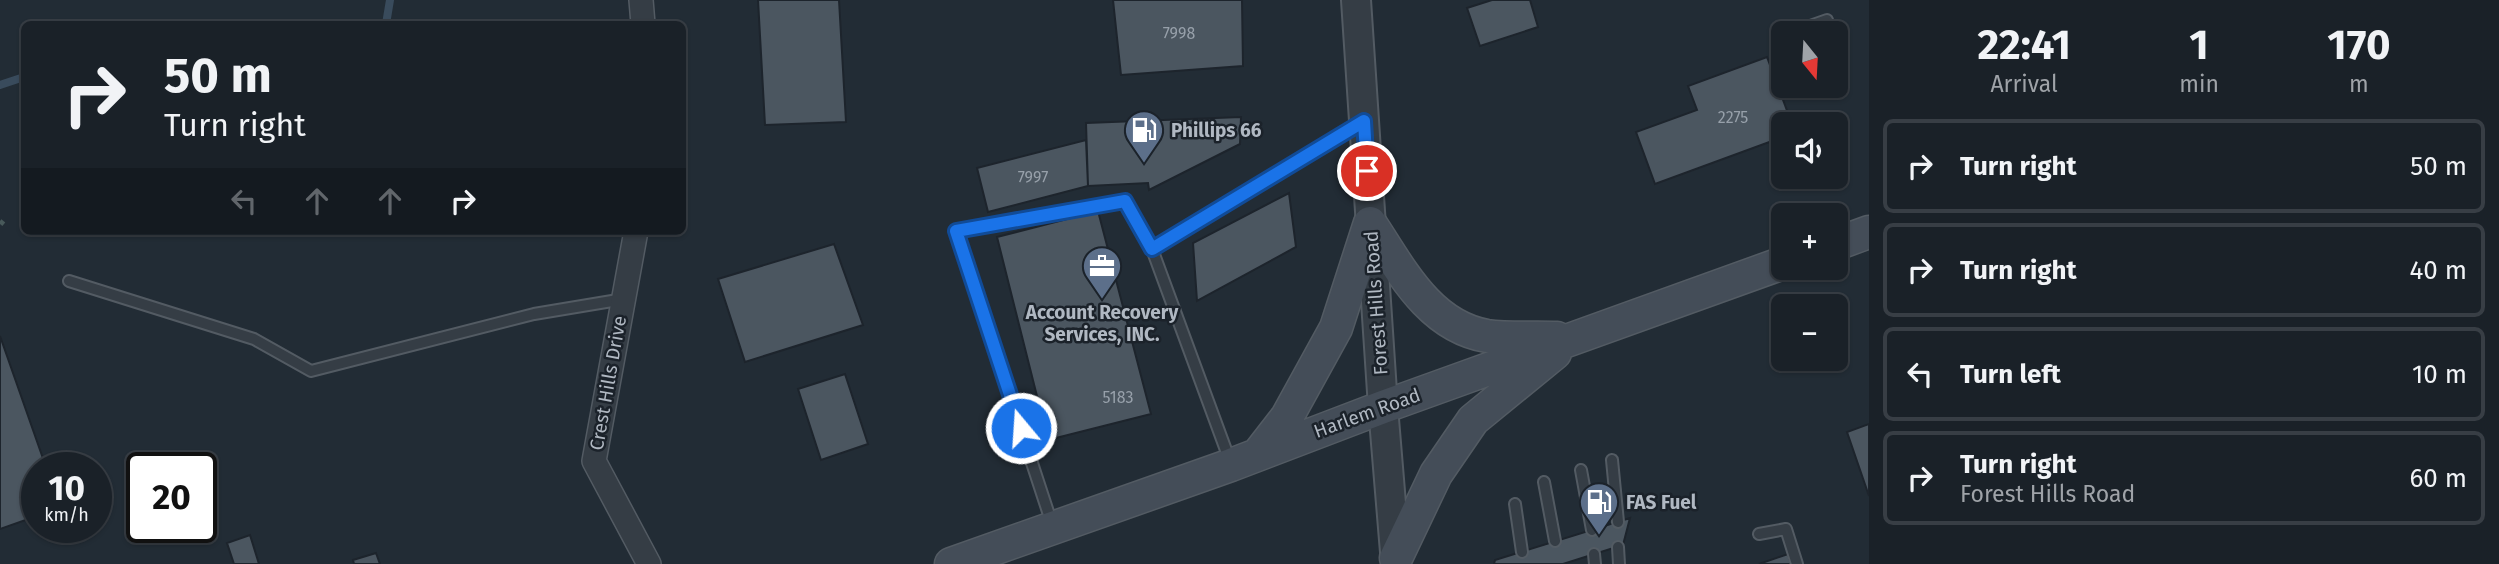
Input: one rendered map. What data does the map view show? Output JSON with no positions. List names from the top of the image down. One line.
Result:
{"streets":{"main road":["Harlem Road"],"street":["Forest Hills Road","Crest Hills Drive"]},"crossings":[["Forest Hills Road","Harlem Road"]],"places":{"fuel station":["Phillips 66","FAS Fuel"],"office":["Account Recovery Services, INC."]},"house_numbers":["7998","2275","7997","5183"],"north":"bottom","page":{"eta":["22:41","Arrival","1","min","170","m"],"map_buttons":["+","−"],"turn":["50 m","Turn right"],"list":[{"name":"Turn right","value":"50 m"},{"name":"Turn right","value":"40 m"},{"name":"Turn left","value":"10 m"},{"name":"Turn right","note":"Forest Hills Road","value":"60 m"}],"speed":"10 km/h","limit":"20"}}
